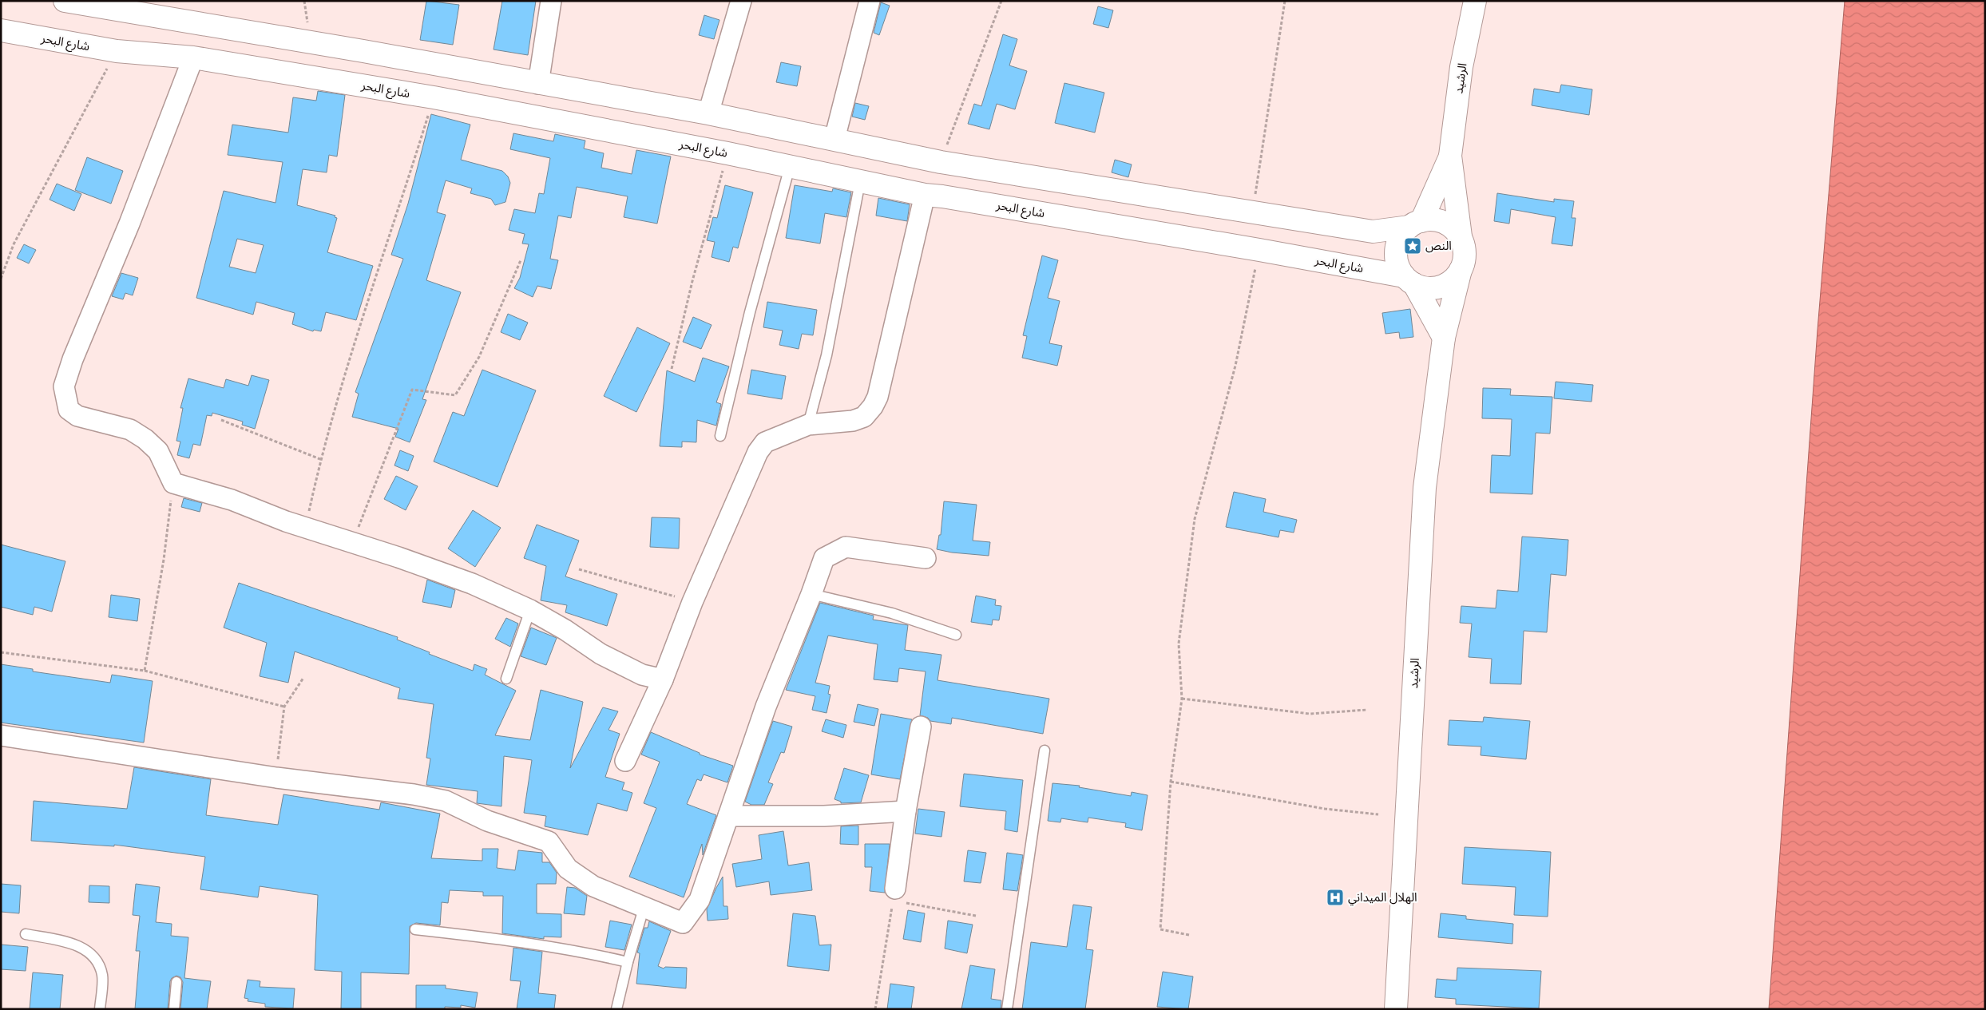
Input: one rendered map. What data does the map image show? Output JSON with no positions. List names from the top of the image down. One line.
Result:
{"streets":{"main road":["شارع البحر","الرشيد"]},"crossings":[["شارع البحر","الرشيد"]],"places":{"place":["النص"],"hospital":["الهلال الميداني"]}}
